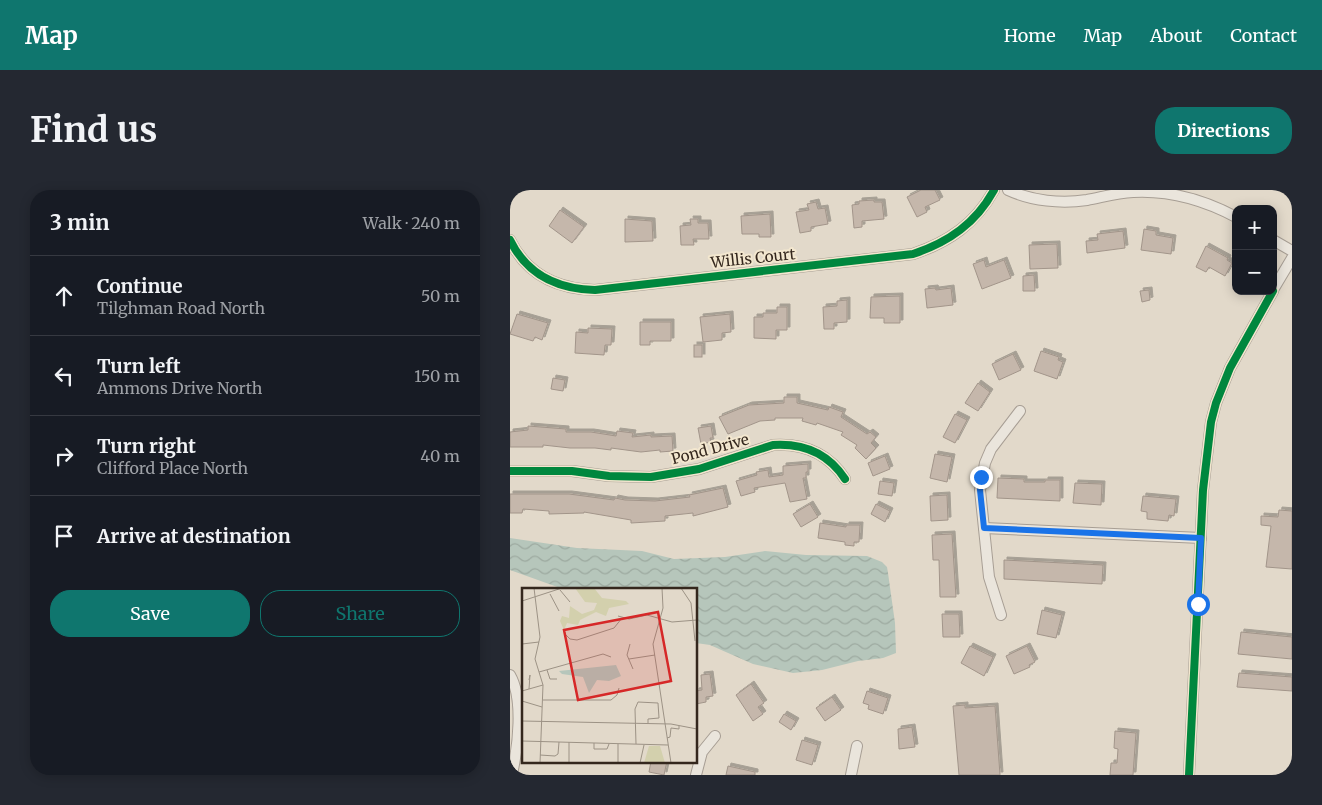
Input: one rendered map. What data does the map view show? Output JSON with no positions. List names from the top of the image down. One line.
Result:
{"streets":{"street":["Willis Court","Pond Drive"]},"page":{"header":"Map","nav":["Home","Map","About","Contact"],"buttons":["Directions",["Save","Share"]],"title":"Find us","heading":["3 min","Walk · 240 m"],"map_buttons":["+","−"],"list":[["Continue","Tilghman Road North","50 m"],["Turn left","Ammons Drive North","150 m"],["Turn right","Clifford Place North","40 m"],"Arrive at destination"]}}
